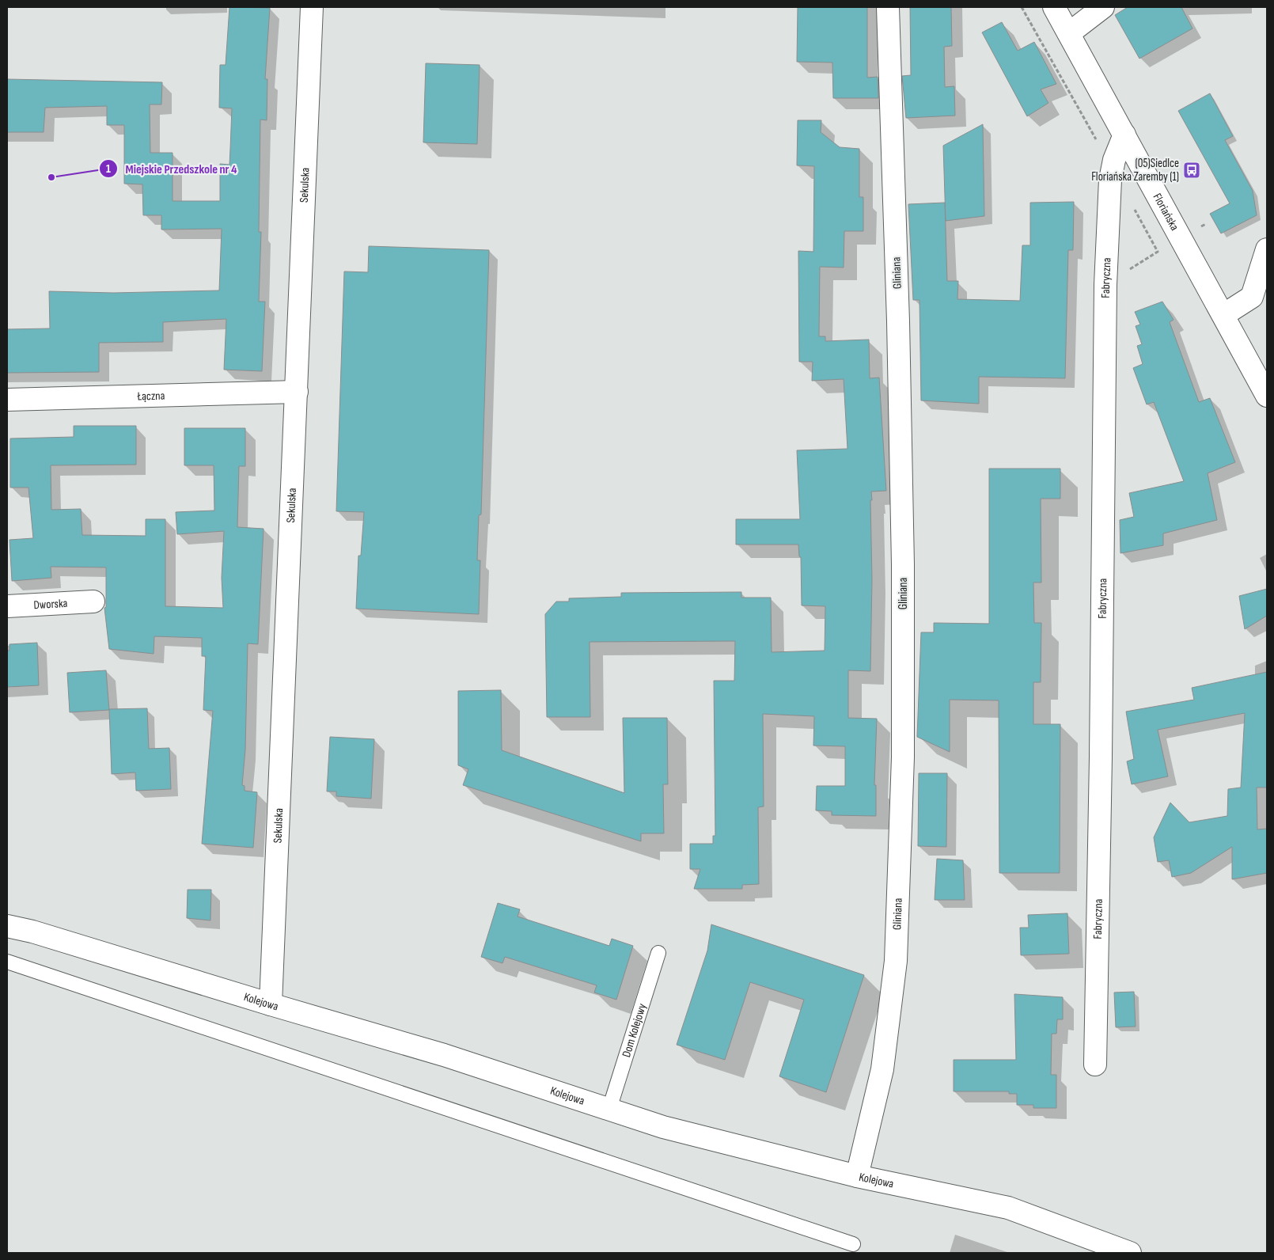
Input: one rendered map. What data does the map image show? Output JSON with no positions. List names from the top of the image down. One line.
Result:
{"streets":{"street":["Sekulska","Floriańska","Gliniana","Fabryczna","Łączna","Dworska","Kolejowa"],"lane":["Dom Kolejowy"]},"crossings":[["Sekulska","Łączna"],["Sekulska","Kolejowa"],["Floriańska","Fabryczna"],["Gliniana","Kolejowa"],["Kolejowa","Dom Kolejowy"]],"places":{"bus stop":["(05)Siedlce Floriańska Zaremby (1)"],"other":["Miejskie Przedszkole nr 4"]}}
